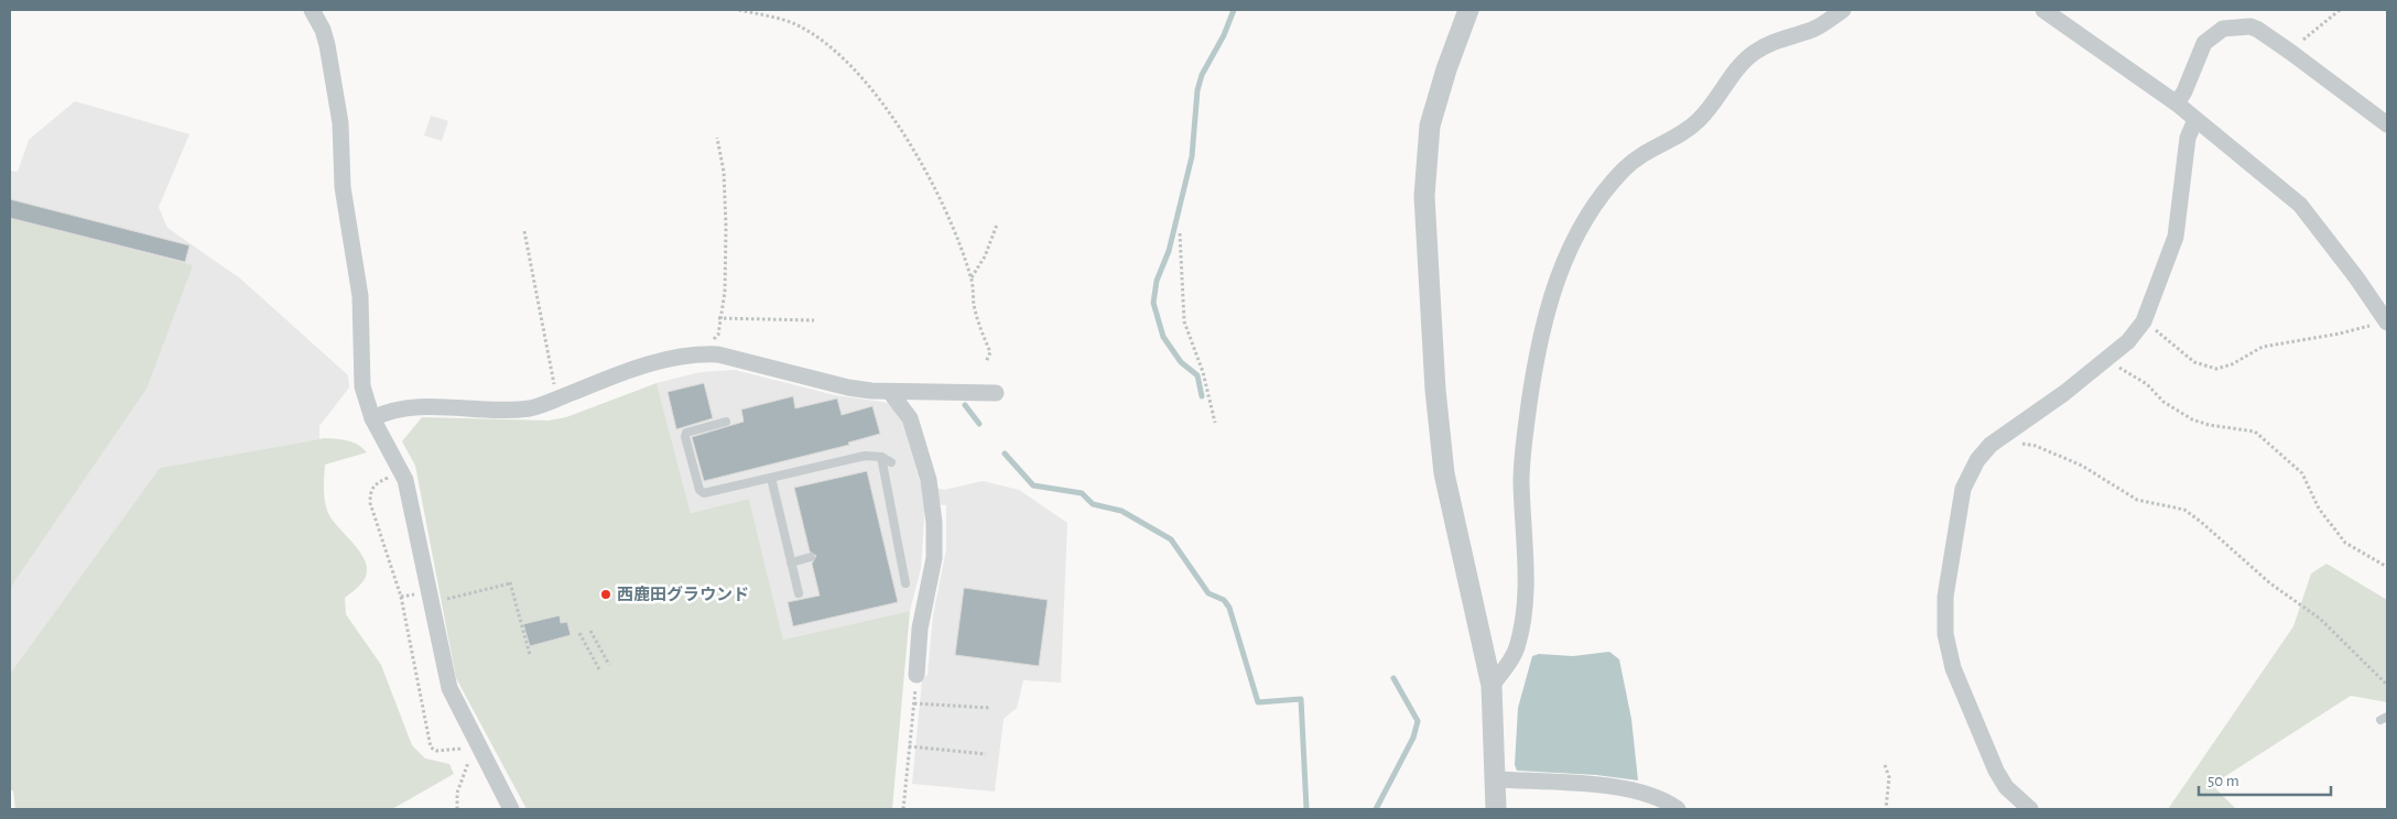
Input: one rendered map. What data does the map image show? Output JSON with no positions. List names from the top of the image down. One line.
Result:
{"places":["西鹿田グラウンド"],"scale_bar":"50 m"}
